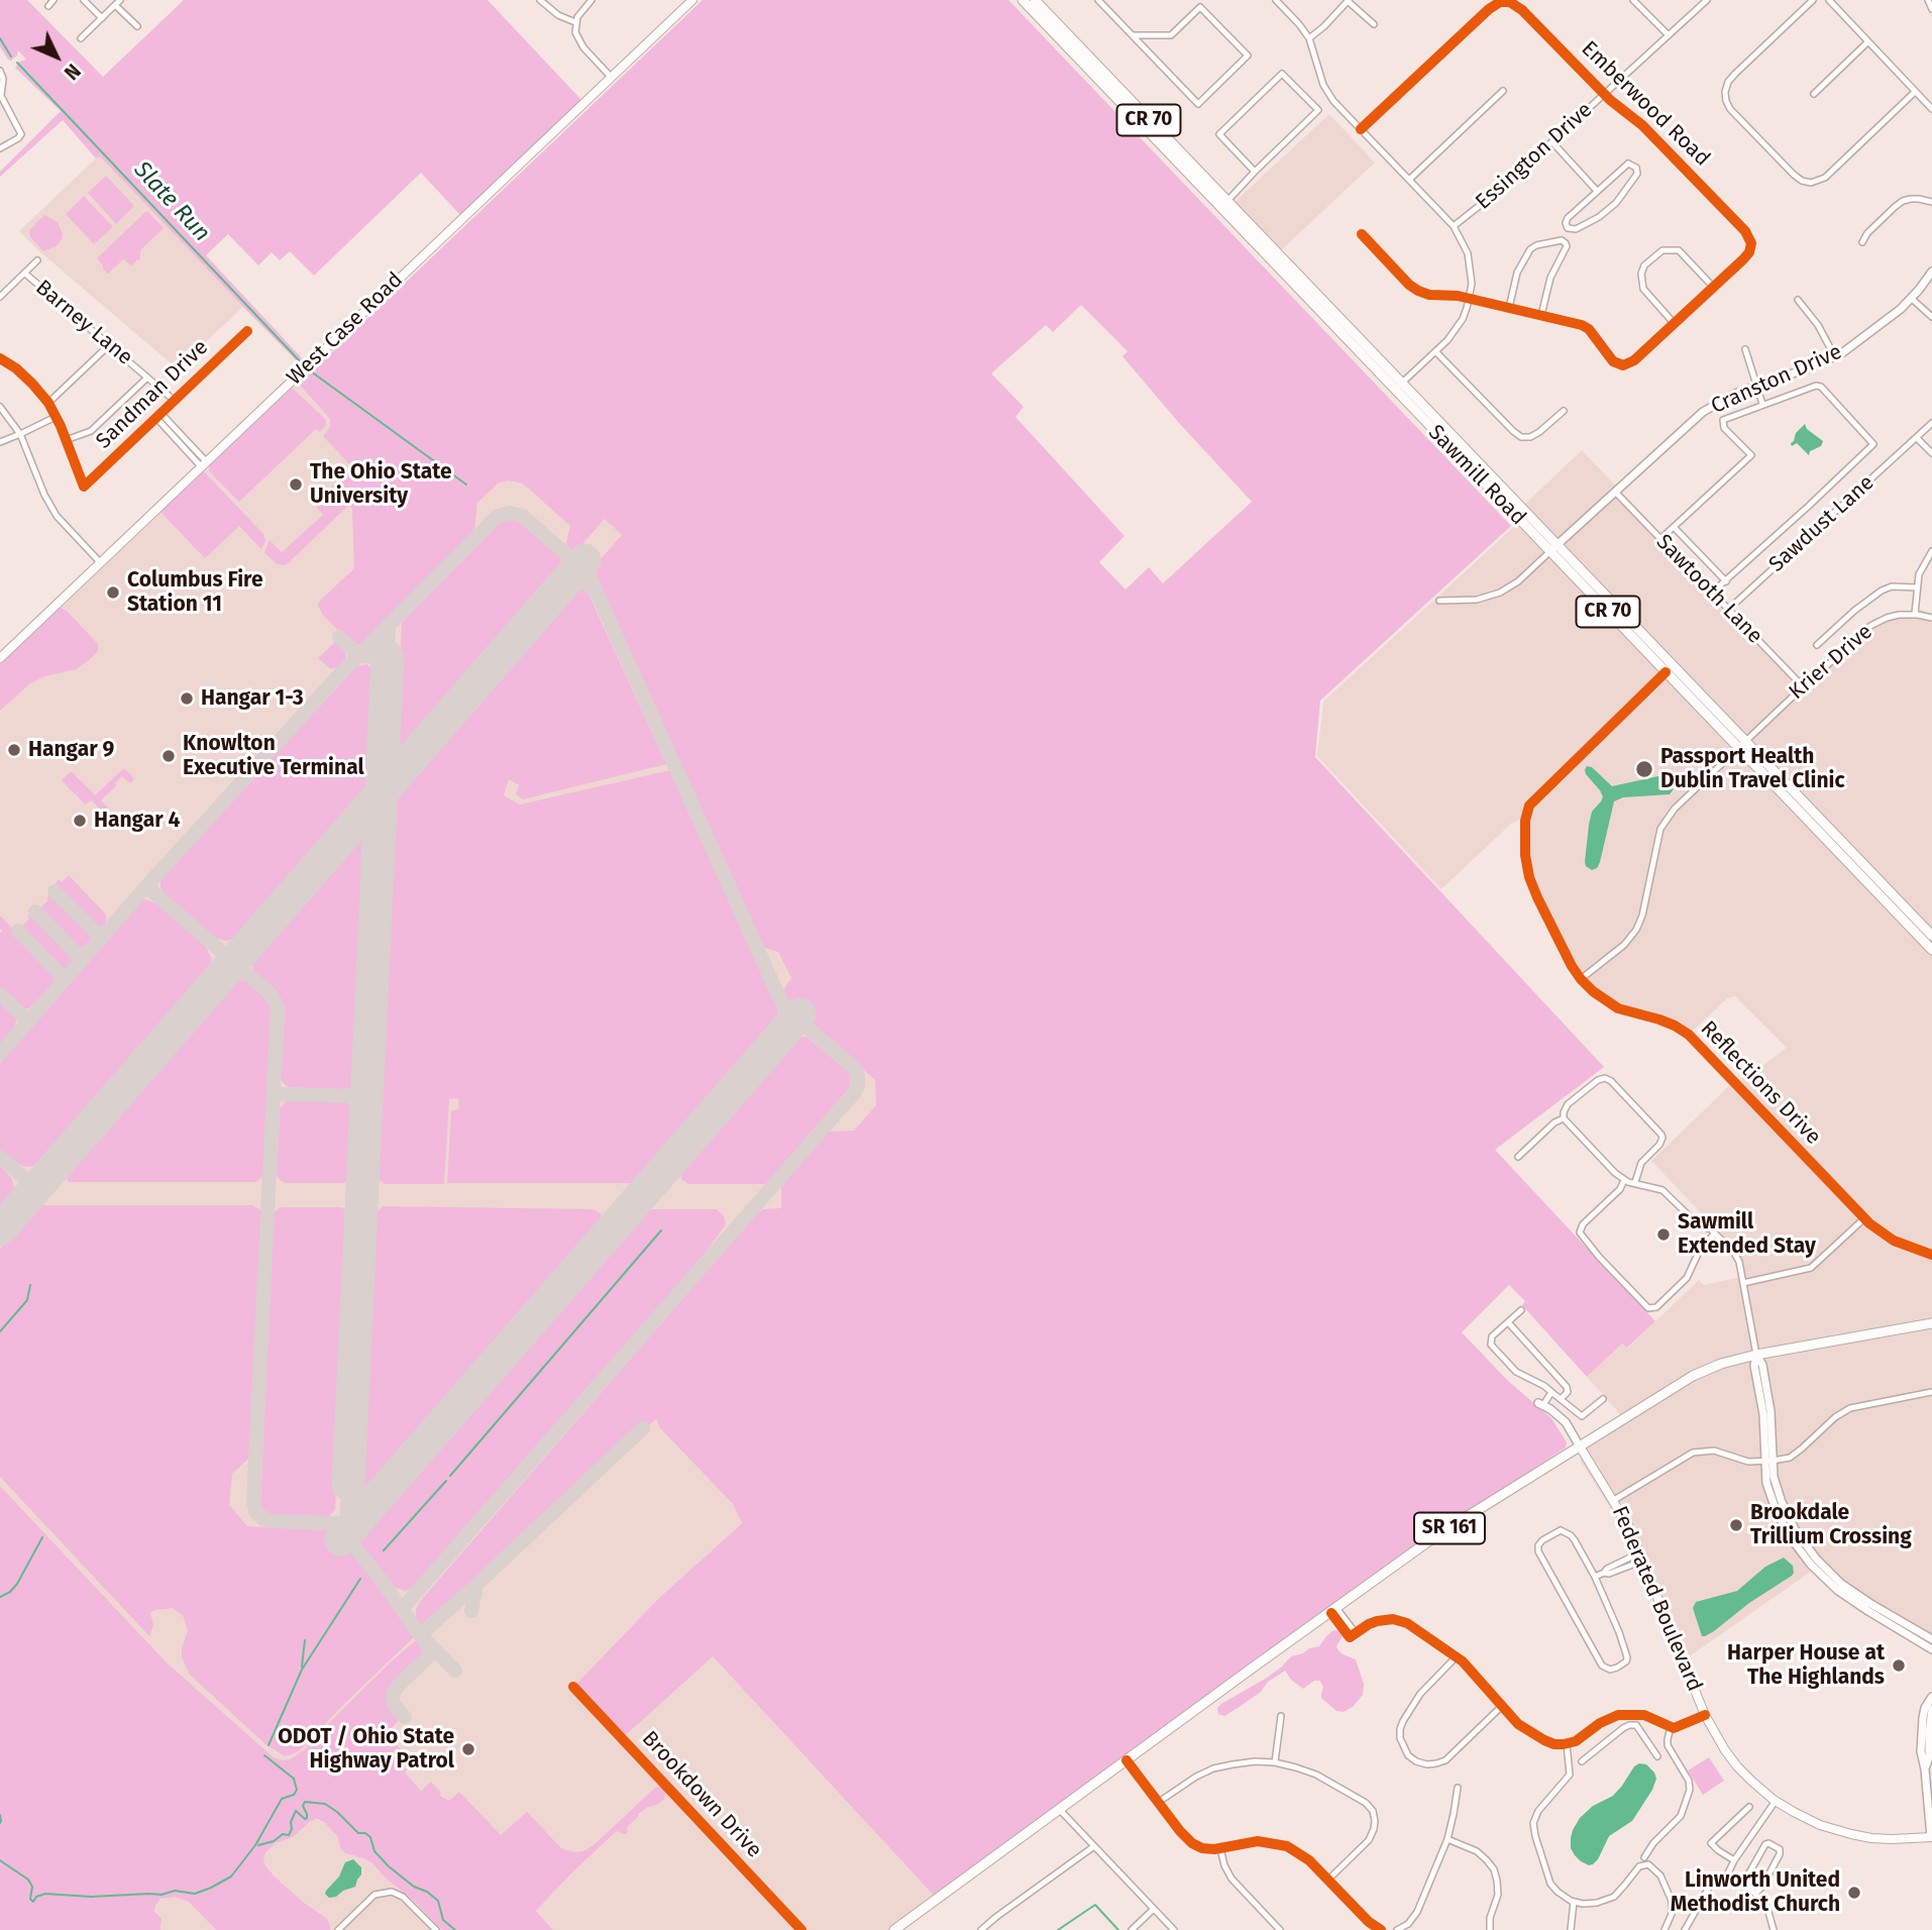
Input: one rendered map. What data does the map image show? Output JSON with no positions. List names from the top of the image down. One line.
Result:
{"streets":{"main road":["CR 70","West Case Road","Sawmill Road","SR 161","Federated Boulevard"],"street":["Emberwood Road","Essington Drive","Barney Lane","Cranston Drive","Sandman Drive","Sawdust Lane","Sawtooth Lane","Krier Drive","Reflections Drive","Brookdown Drive"]},"crossings":[["Emberwood Road","Essington Drive"],["Barney Lane","Sandman Drive"],["West Case Road","Sandman Drive"],["Cranston Drive","Sawmill Road"],["Cranston Drive","Sawtooth Lane"],["Sawmill Road","Krier Drive"],["Sawmill Road","Reflections Drive"],["Sawdust Lane","Sawtooth Lane"],["Sawtooth Lane","Krier Drive"],["Krier Drive","Reflections Drive"],["SR 161","Federated Boulevard"]],"water":["Slate Run"],"places":["The Ohio State University","Columbus Fire Station 11","Hangar 1-3","Hangar 9","Knowlton Executive Terminal","Passport Health Dublin Travel Clinic","Hangar 4","Sawmill Extended Stay","Brookdale Trillium Crossing","Harper House at The Highlands","ODOT / Ohio State Highway Patrol","Linworth United Methodist Church"],"north":"bottom right"}
